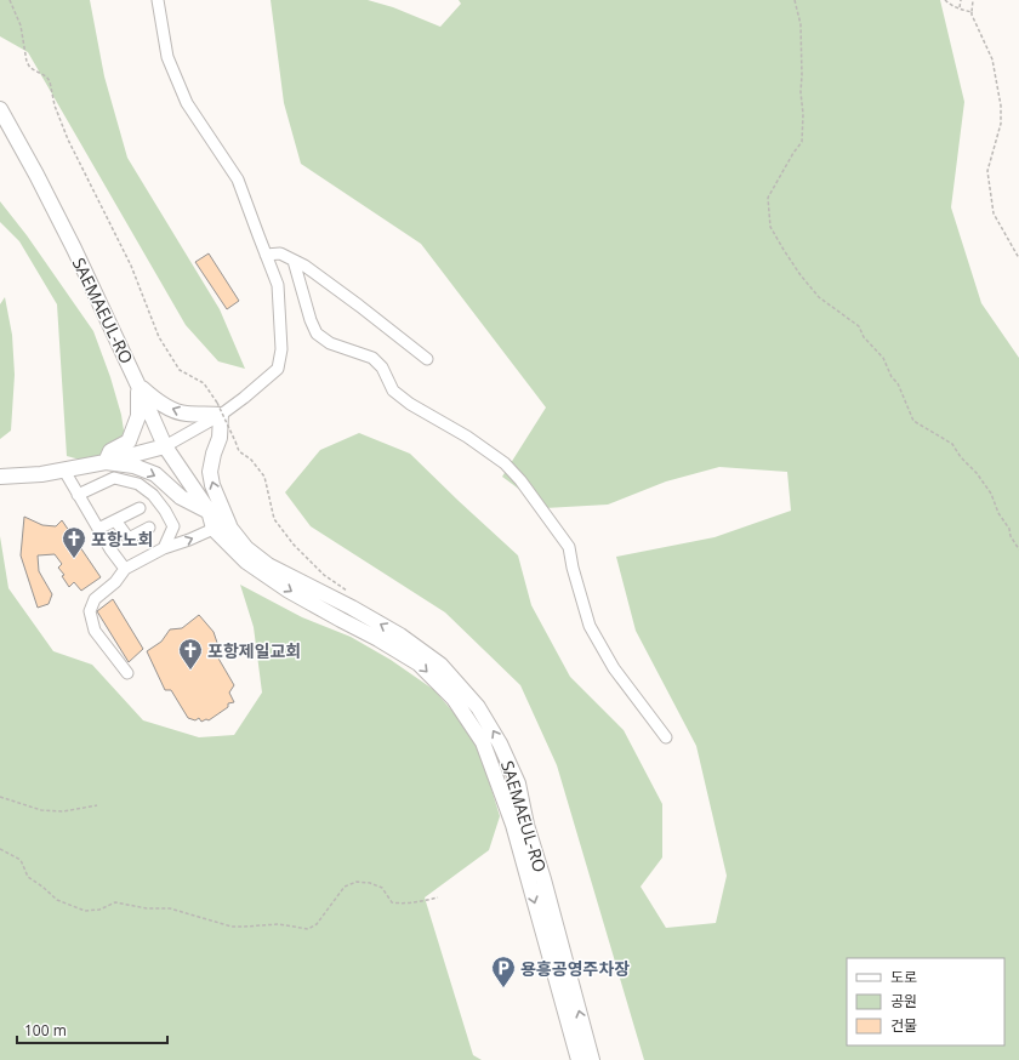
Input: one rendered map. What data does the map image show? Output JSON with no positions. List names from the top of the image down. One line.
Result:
{"streets":{"main road":["SAEMAEUL-RO"]},"places":{"church":["포항노회","포항제일교회"],"parking":["용흥공영주차장"]},"legend":["도로","공원","건물"],"scale_bar":"100 m"}
